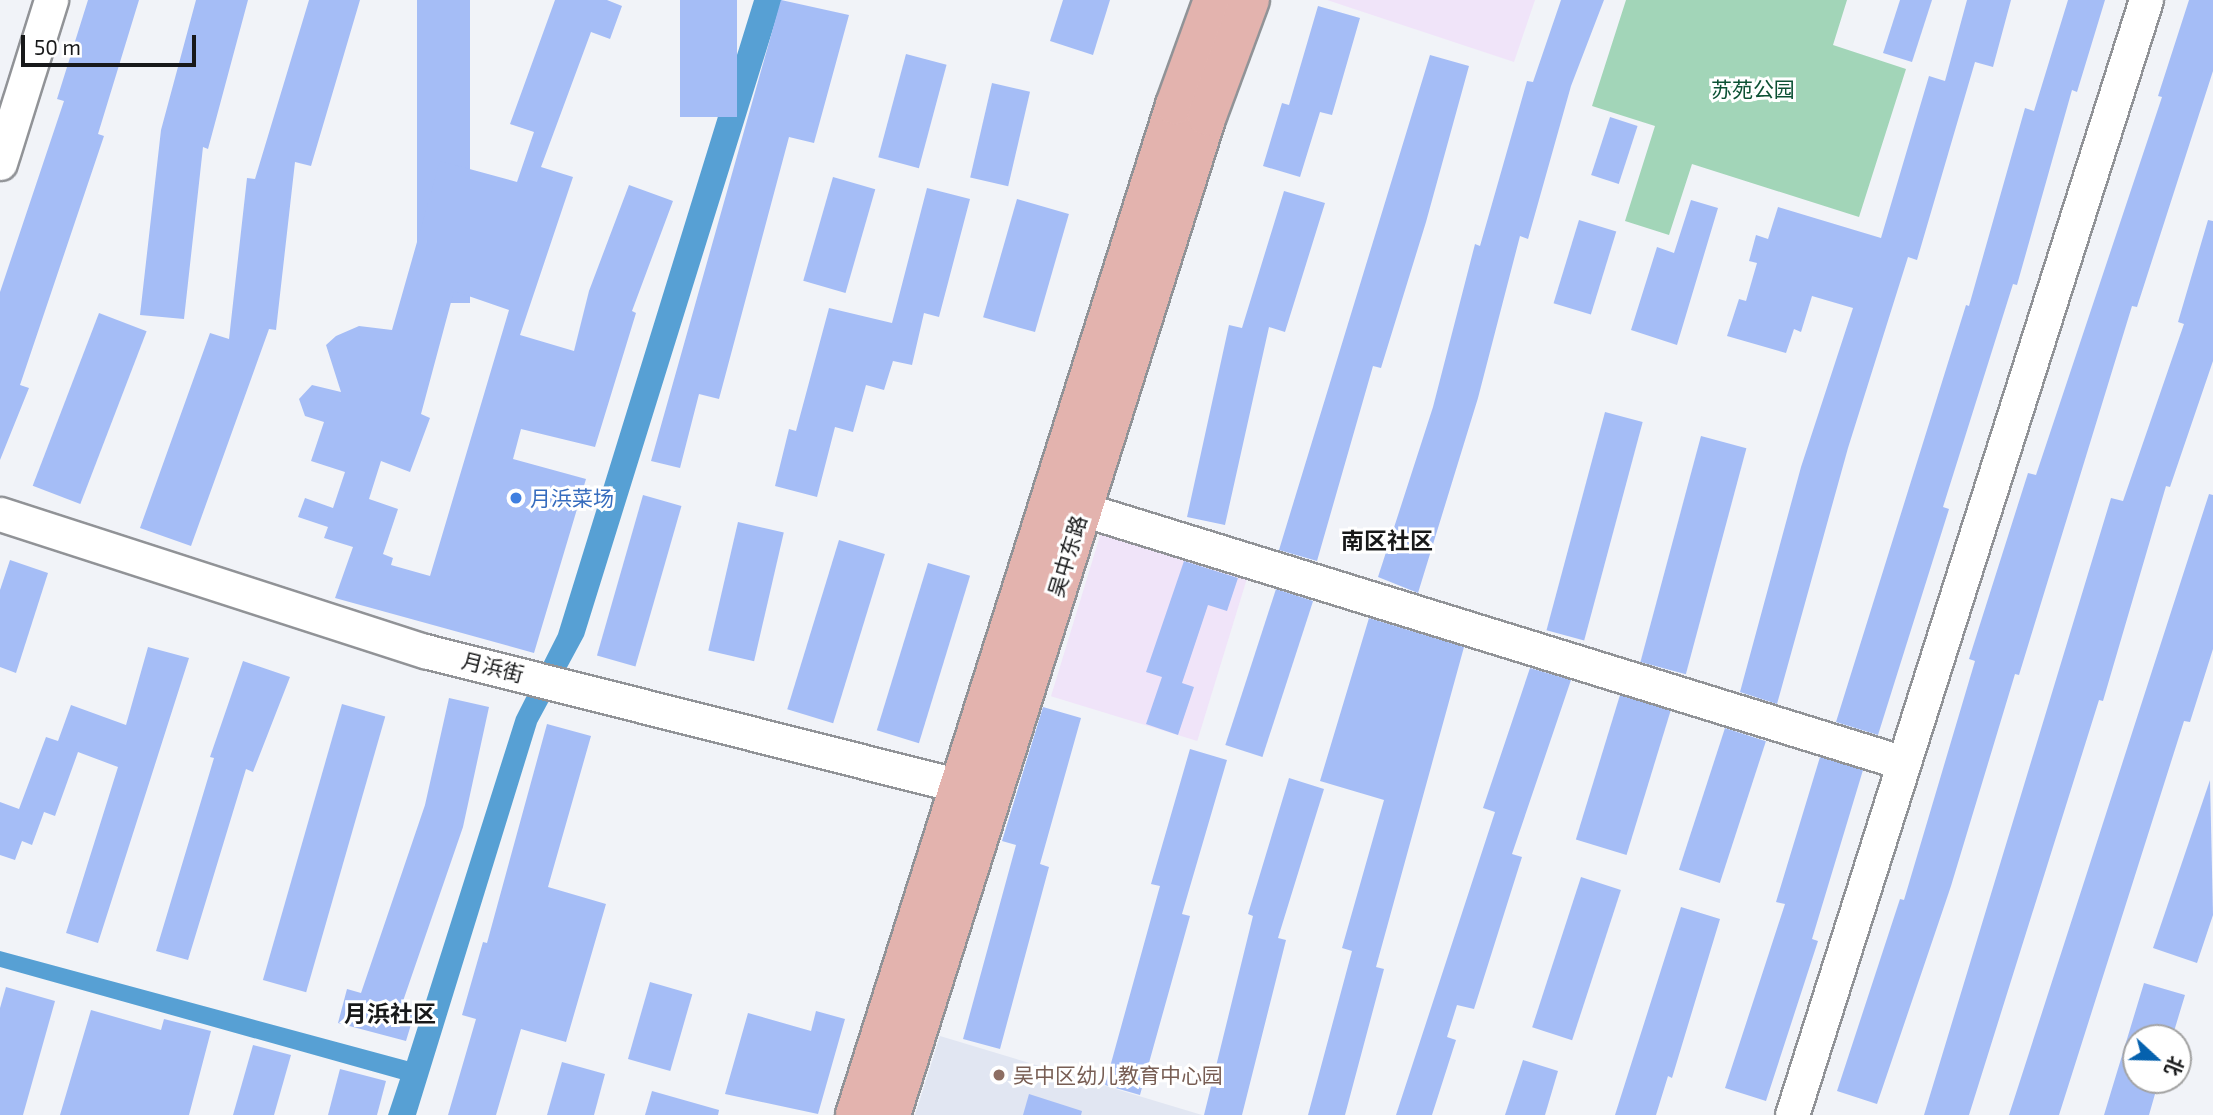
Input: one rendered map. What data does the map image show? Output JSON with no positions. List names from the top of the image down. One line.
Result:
{"streets":{"main road":["吴中东路"],"street":["月浜街"]},"crossings":[["吴中东路","月浜街"]],"districts":["南区社区","月浜社区"],"parks":["苏苑公园"],"places":["月浜菜场","吴中区幼儿教育中心园"],"scale_bar":"50 m","north":"right"}
